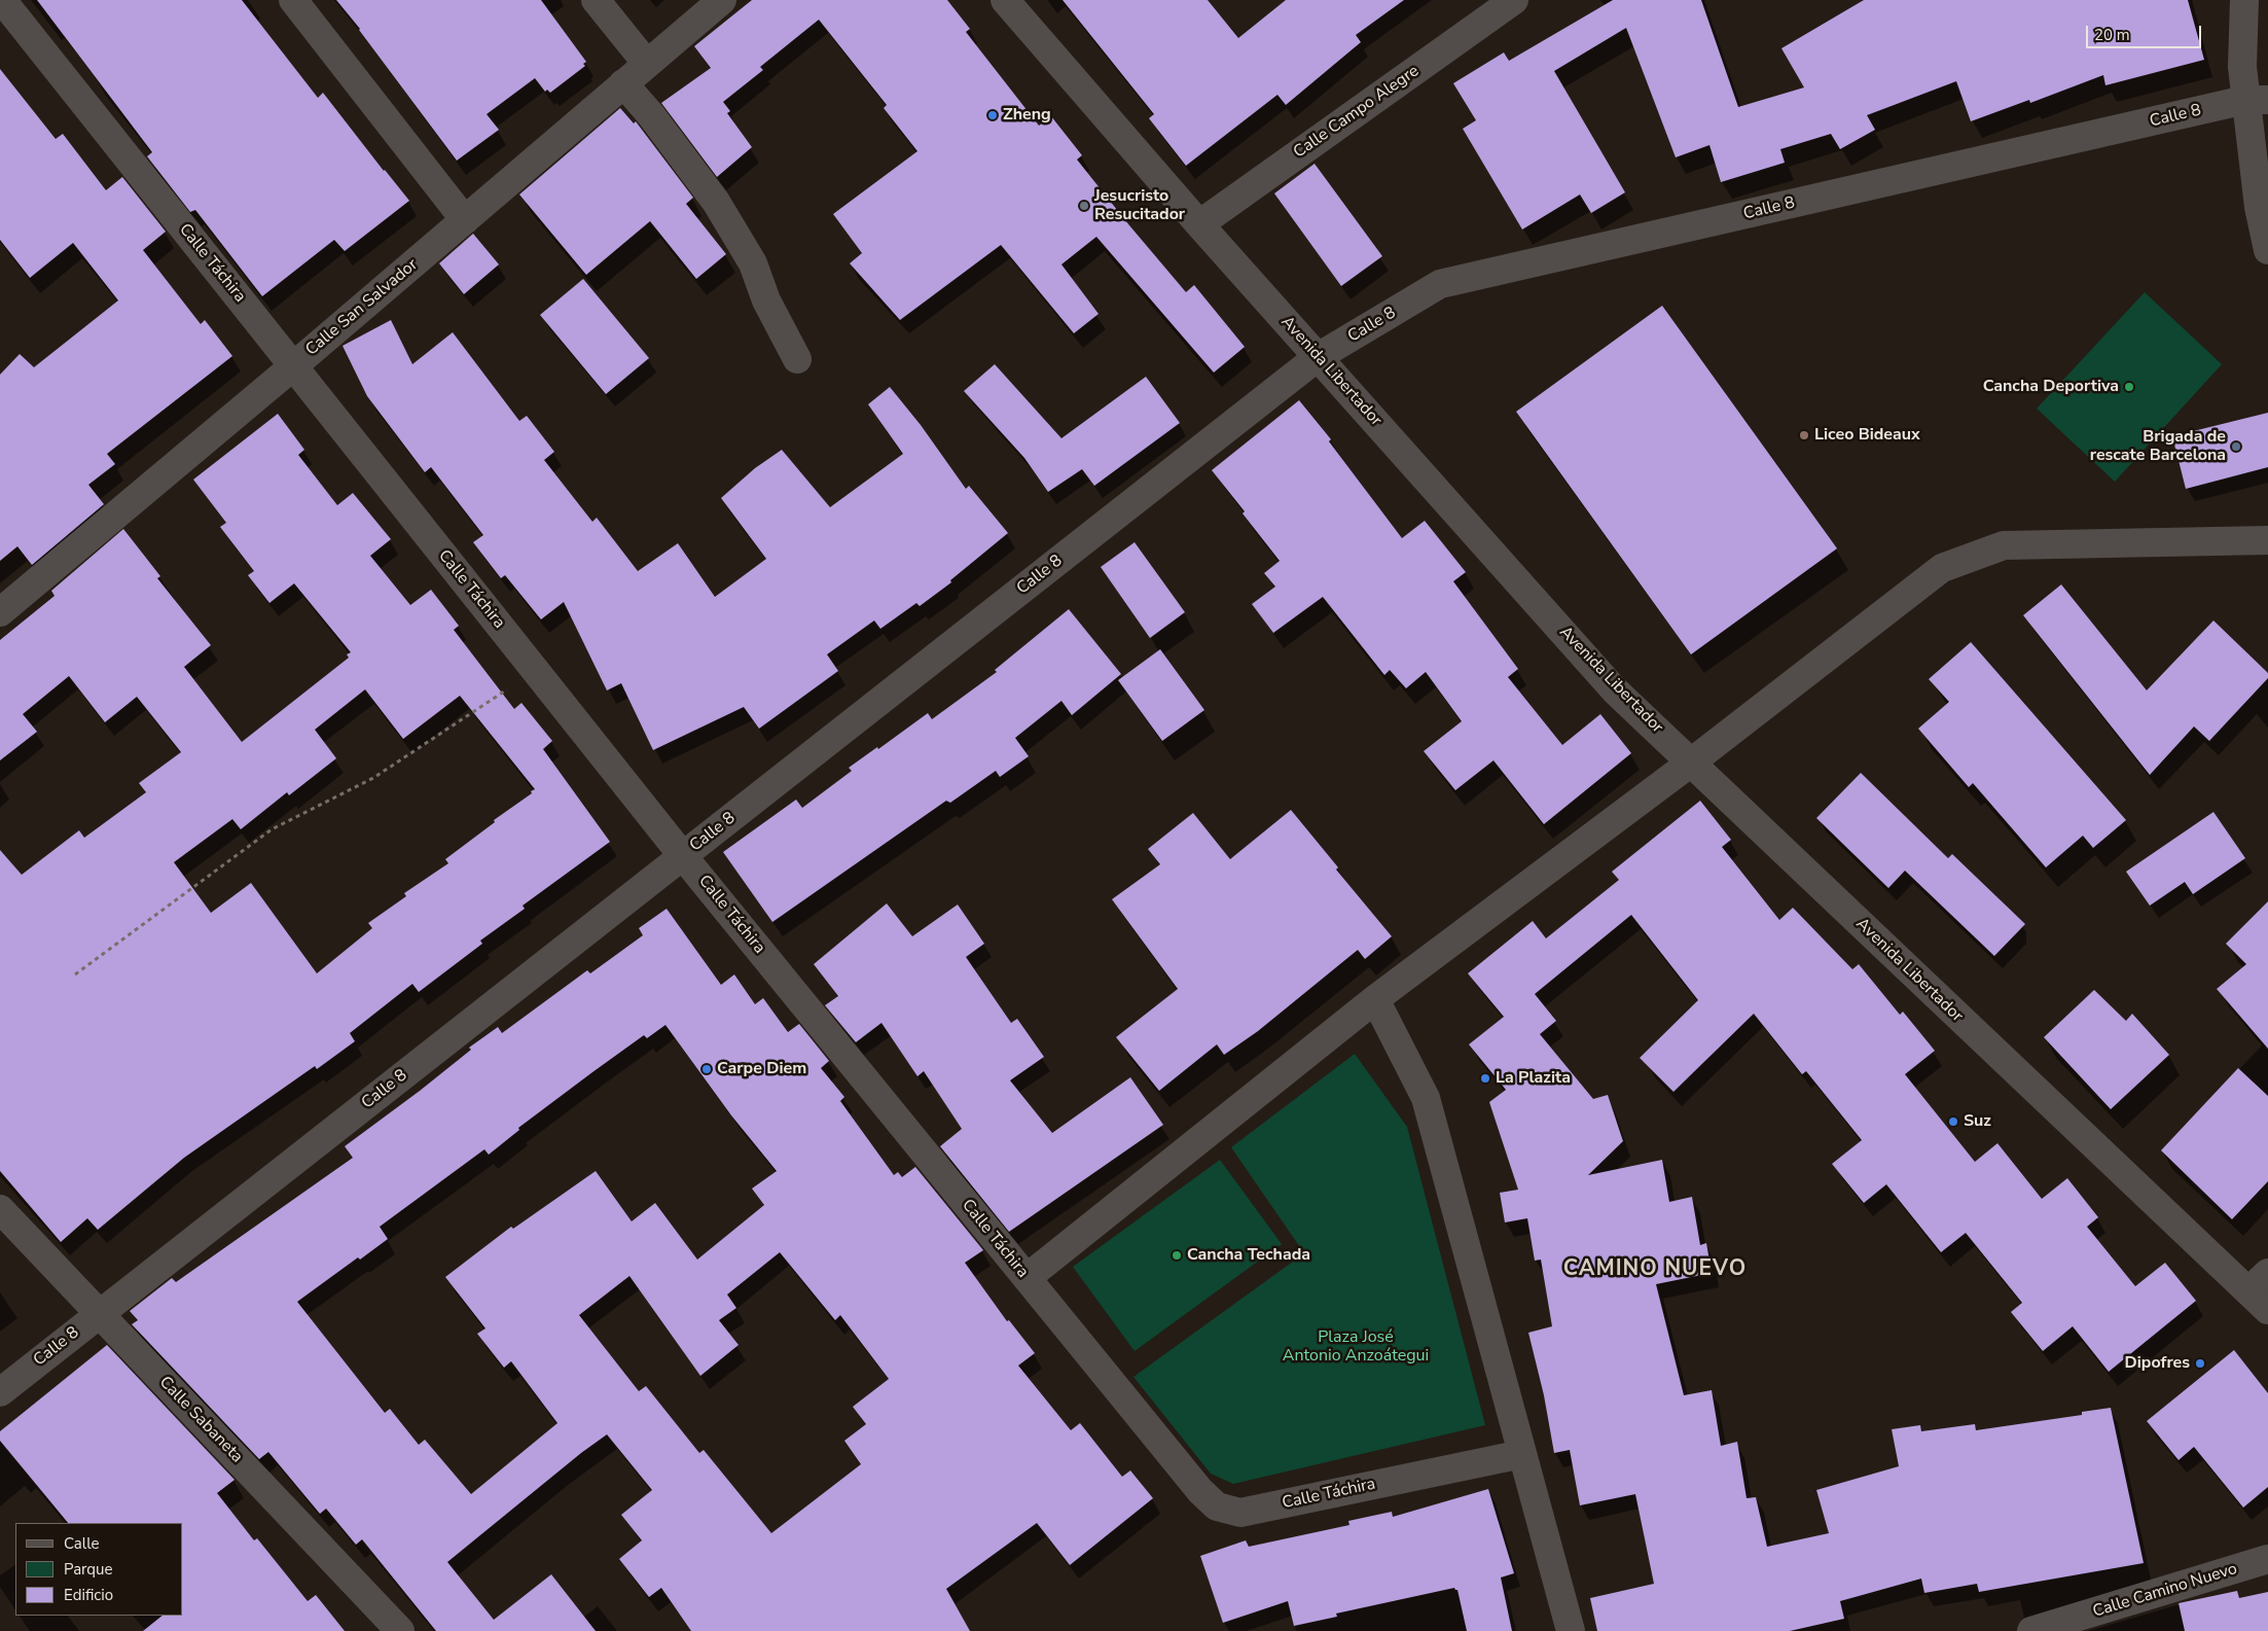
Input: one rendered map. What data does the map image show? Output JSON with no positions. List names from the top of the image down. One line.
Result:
{"streets":{"street":["Calle Campo Alegre","Calle 8","Calle Táchira","Calle San Salvador","Avenida Libertador","Calle Sabaneta","Calle Camino Nuevo"]},"crossings":[["Calle Campo Alegre","Avenida Libertador"],["Calle 8","Calle Táchira"],["Calle 8","Avenida Libertador"],["Calle 8","Calle Sabaneta"],["Calle Táchira","Calle San Salvador"]],"districts":["CAMINO NUEVO"],"parks":["Plaza José Antonio Anzoátegui"],"places":["Zheng","Jesucristo Resucitador","Cancha Deportiva","Liceo Bideaux","Brigada de rescate Barcelona","Carpe Diem","La Plazita","Suz","Cancha Techada","Dipofres"],"legend":["Calle","Parque","Edificio"],"scale_bar":"20 m"}
